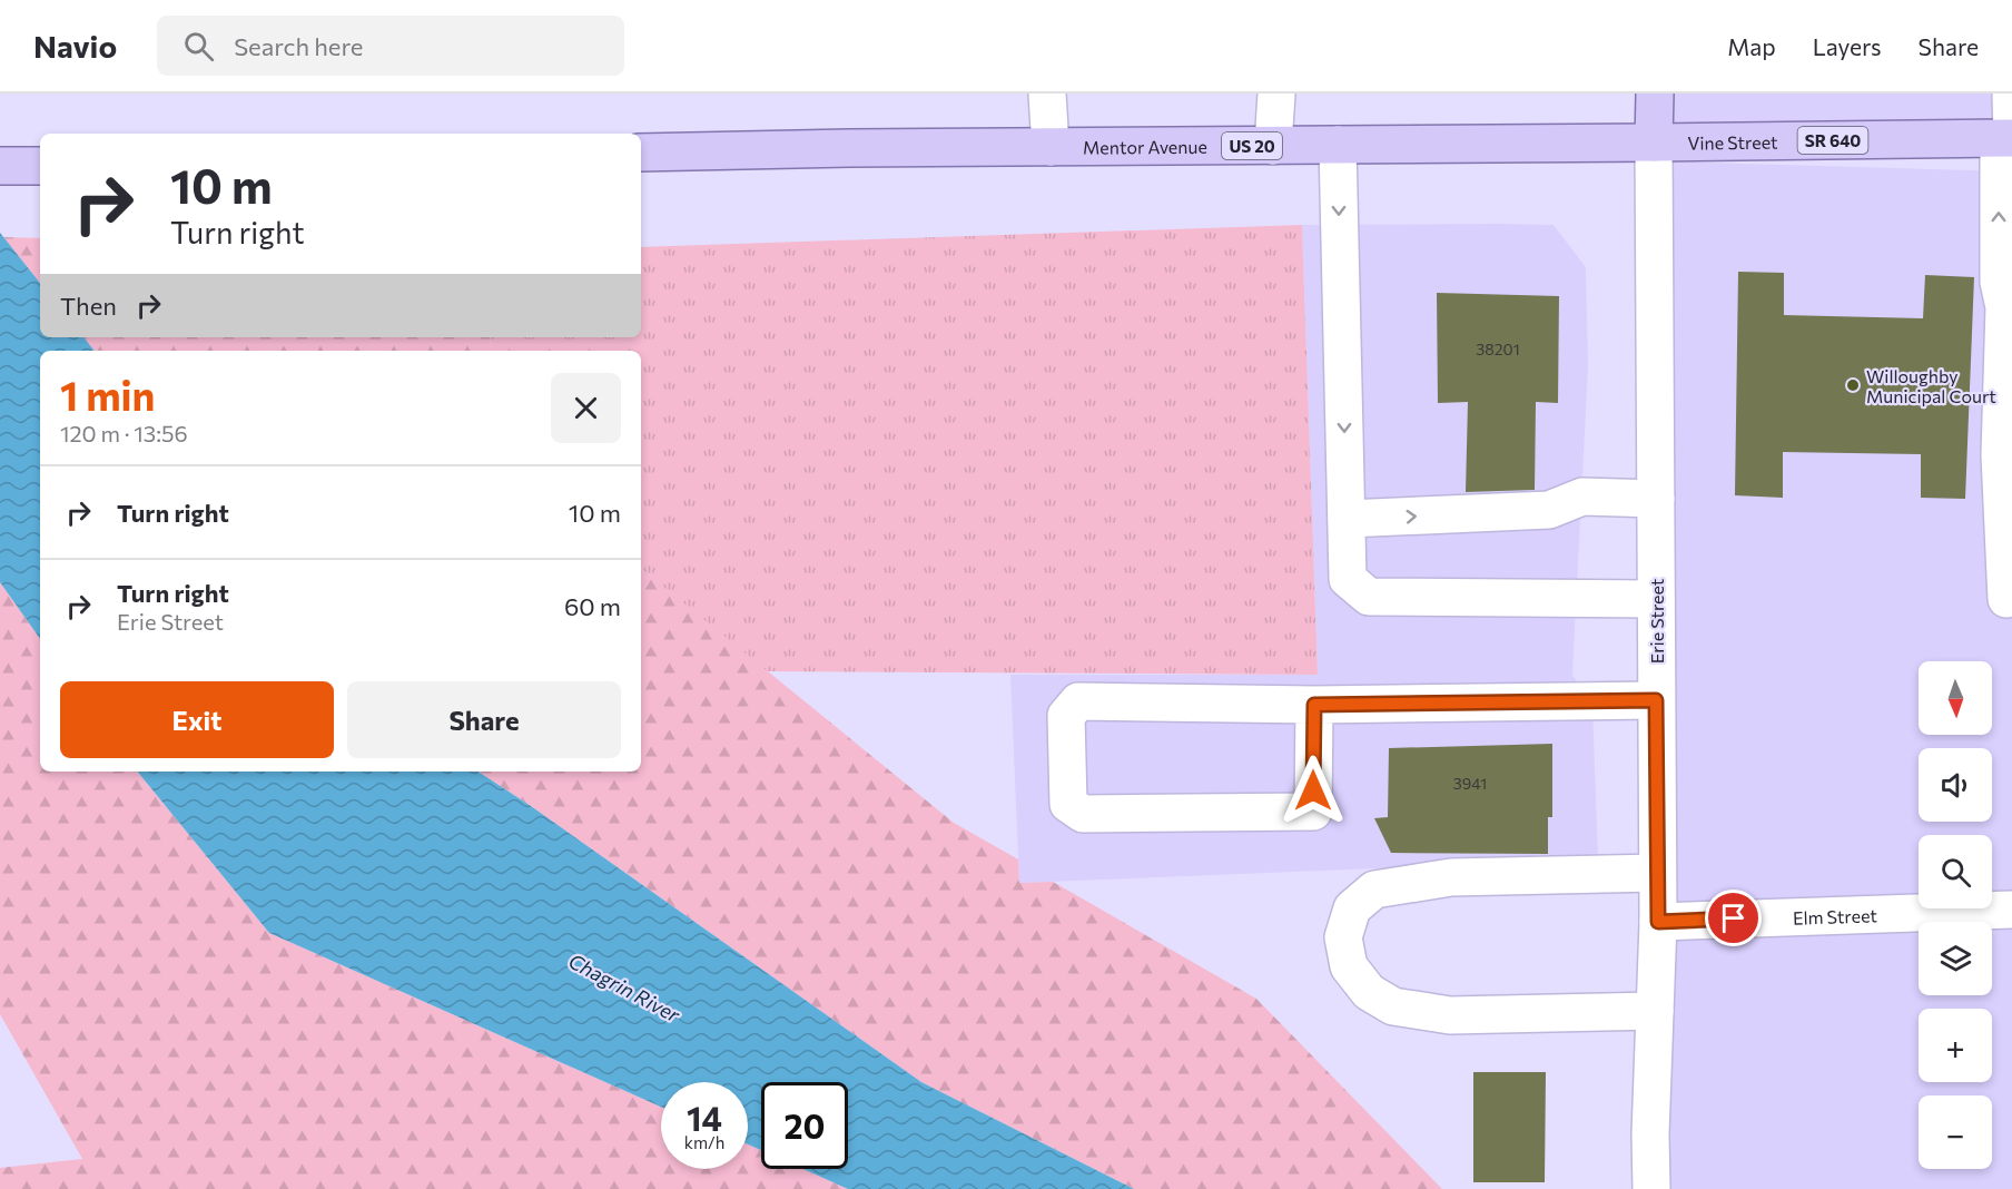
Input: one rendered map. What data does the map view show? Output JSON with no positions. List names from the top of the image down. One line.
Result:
{"streets":{"main road":["SR 640","Vine Street","US 20","Mentor Avenue","Erie Street"],"street":["Elm Street"]},"crossings":[["Vine Street","Mentor Avenue"],["Vine Street","Erie Street"],["Mentor Avenue","Erie Street"],["Erie Street","Elm Street"]],"water":["Chagrin River"],"places":["Willoughby Municipal Court"],"house_numbers":["38201","3941"],"north":"bottom","page":{"header":"Navio","search":"Search here","nav":["Map","Layers","Share"],"turn":["10 m","Turn right"],"then":"Then","heading":["1 min","120 m · 13:56"],"list":[{"name":"Turn right","value":"10 m"},{"name":"Turn right","note":"Erie Street","value":"60 m"}],"map_buttons":["+","−"],"buttons":["Exit","Share"],"speed":"14 km/h","limit":"20"}}
